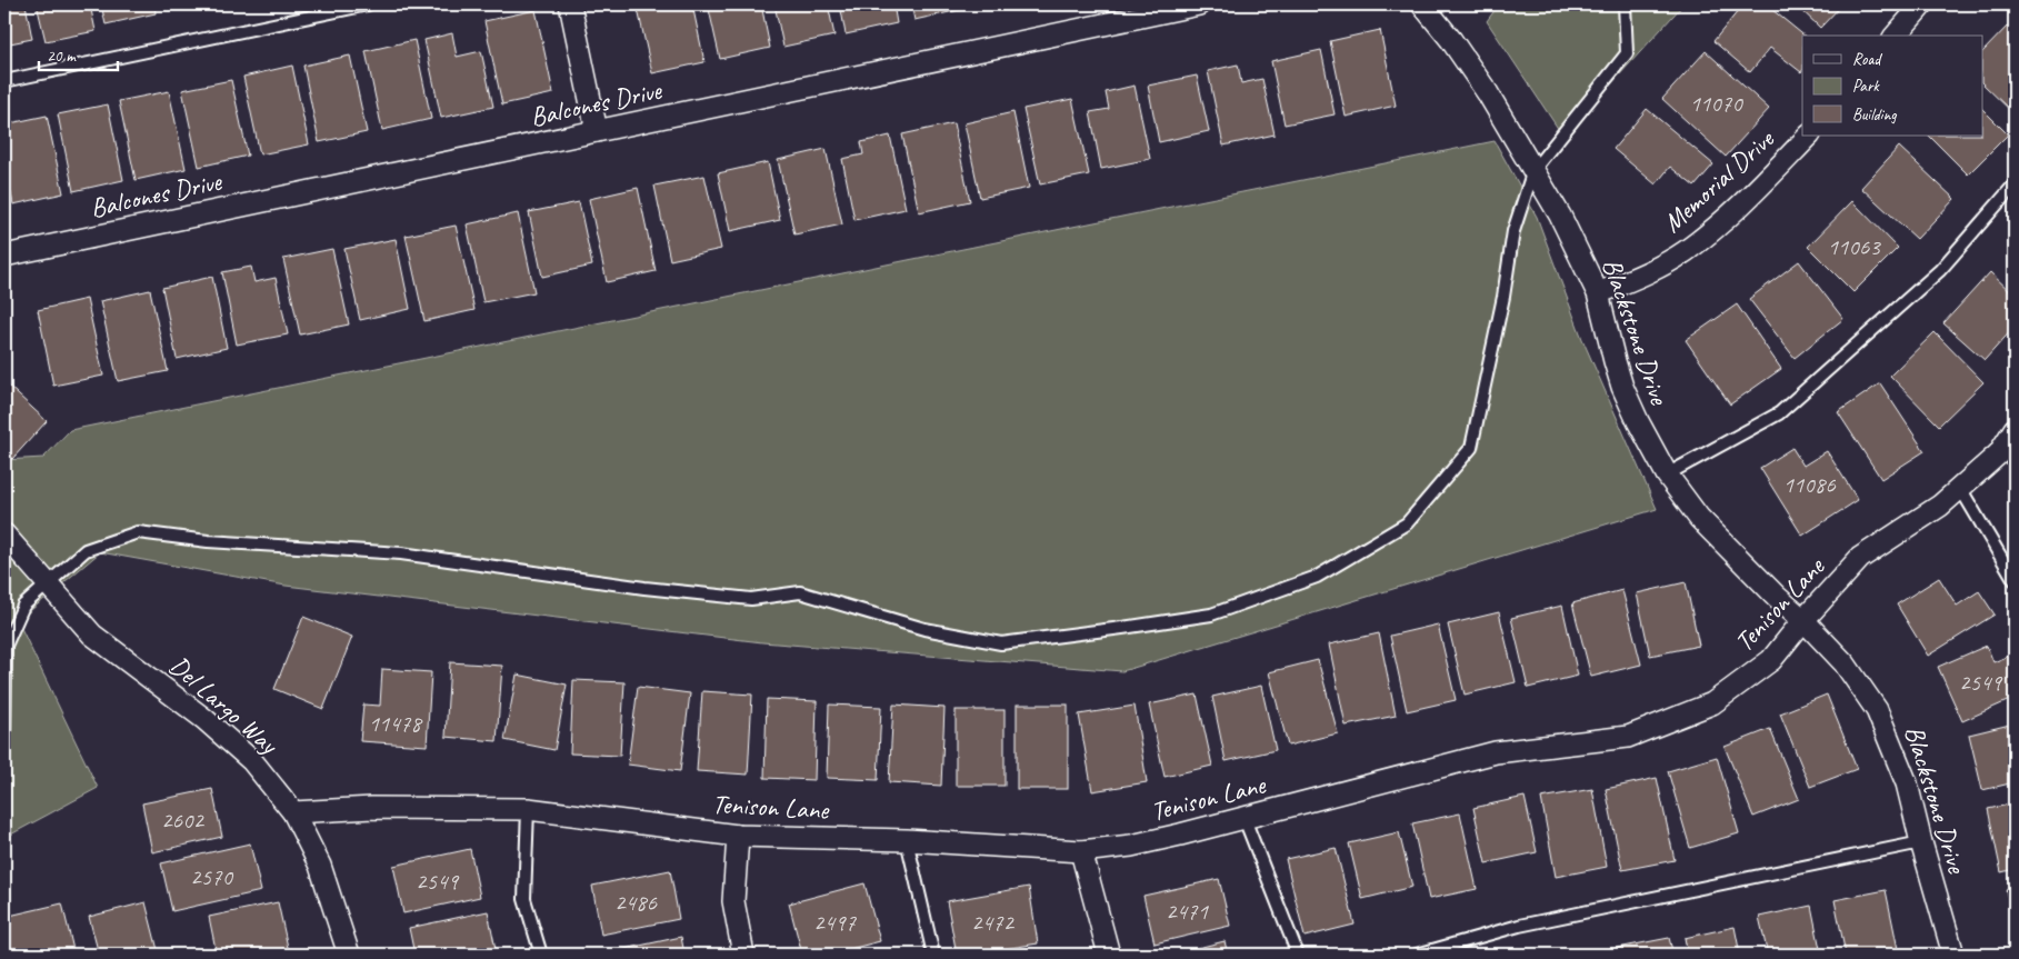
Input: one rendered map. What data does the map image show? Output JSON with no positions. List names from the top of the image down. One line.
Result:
{"streets":{"street":["Balcones Drive","Memorial Drive","Blackstone Drive","Tenison Lane","Del Largo Way"]},"crossings":[["Memorial Drive","Blackstone Drive"],["Blackstone Drive","Tenison Lane"],["Tenison Lane","Del Largo Way"]],"house_numbers":["11070","11063","11086","2549","11478","2602","2570","2549","2486","2471","2497","2472"],"legend":["Road","Park","Building"],"scale_bar":"20 m"}
